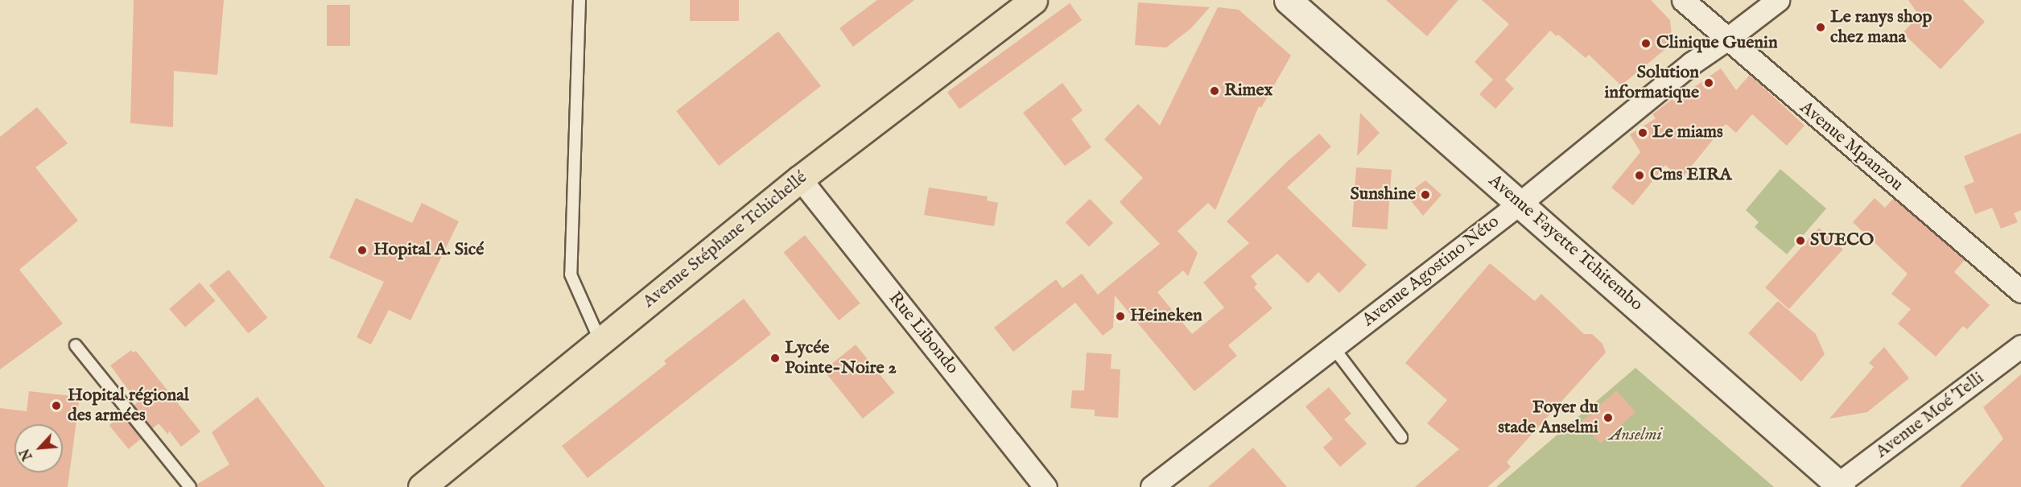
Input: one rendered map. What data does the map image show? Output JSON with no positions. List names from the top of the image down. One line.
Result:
{"streets":{"highway":["Avenue Stéphane Tchichellé"],"street":["Avenue Mpanzou","Avenue Fayette Tchitembo","Avenue Agostino Néto","Rue Libondo","Avenue Moé Telli"]},"crossings":[["Avenue Mpanzou","Avenue Agostino Néto"],["Avenue Stéphane Tchichellé","Rue Libondo"],["Avenue Fayette Tchitembo","Avenue Agostino Néto"],["Avenue Fayette Tchitembo","Avenue Moé Telli"]],"parks":["Anselmi"],"places":["Le ranys shop chez mana","Clinique Guenin","Solution informatique","Rimex","Le miams","Cms EIRA","Sunshine","SUECO","Hopital A. Sicé","Heineken","Lycée Pointe-Noire 2","Hopital régional des armées","Foyer du stade Anselmi"],"north":"bottom left"}
